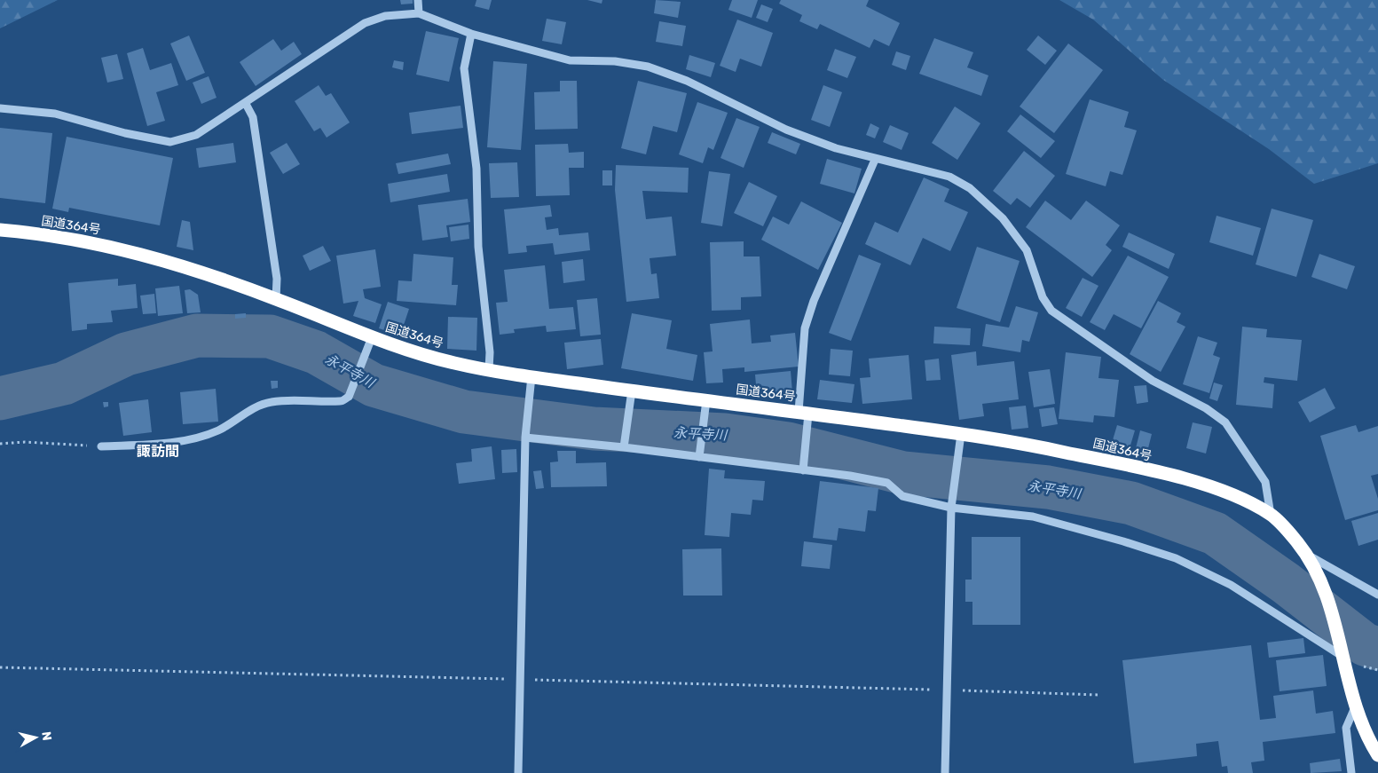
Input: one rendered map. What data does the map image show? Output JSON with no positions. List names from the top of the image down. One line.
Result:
{"streets":{"highway":["国道364号"]},"districts":["諏訪間"],"water":["永平寺川"],"north":"right"}
